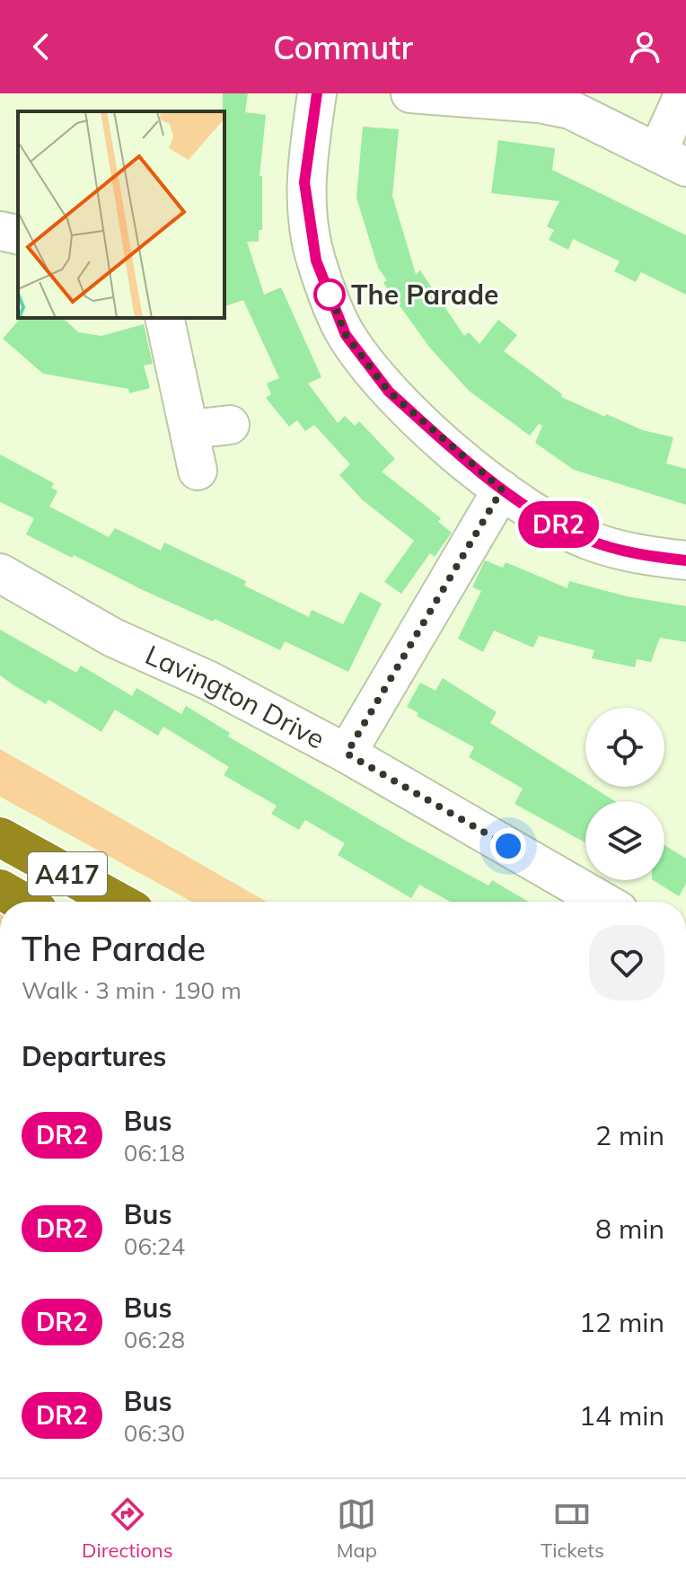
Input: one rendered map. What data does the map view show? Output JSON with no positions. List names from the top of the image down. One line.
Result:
{"streets":{"highway":["A417"],"street":["Lavington Drive"]},"places":["The Parade"],"lines":["bus line DR2"],"page":{"header":"Commutr","on_map":"DR2","heading":[["The Parade","Walk · 3 min · 190 m"],"Departures"],"list":[{"mark":"DR2","name":"Bus","note":"06:18","value":"2 min"},{"mark":"DR2","name":"Bus","note":"06:24","value":"8 min"},{"mark":"DR2","name":"Bus","note":"06:28","value":"12 min"},{"mark":"DR2","name":"Bus","note":"06:30","value":"14 min"}],"tabs":["Directions","Map","Tickets"]}}
